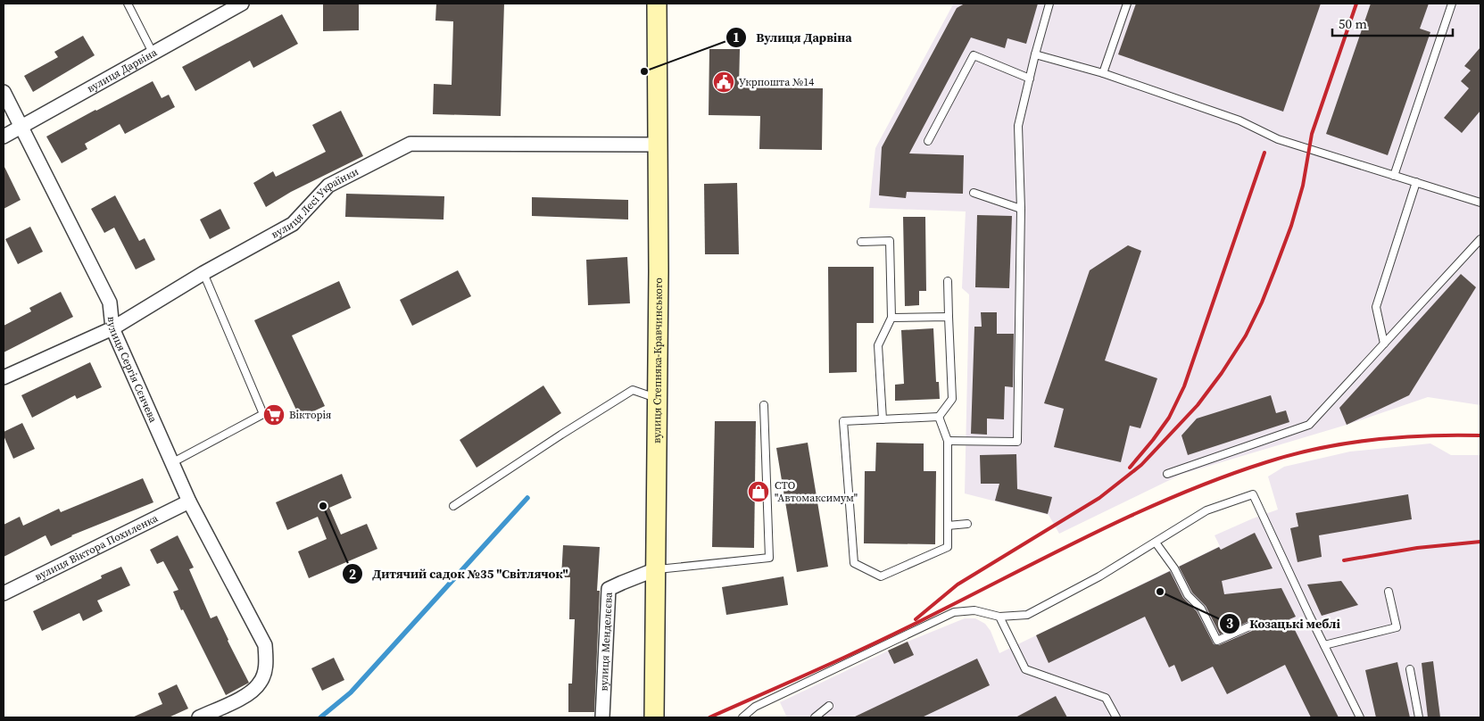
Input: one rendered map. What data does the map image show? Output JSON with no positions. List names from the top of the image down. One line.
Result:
{"streets":{"main road":["вулиця Степняка-Кравчинського"],"street":["вулиця Дарвіна","вулиця Лесі Українки","вулиця Сергія Сєнчева","вулиця Віктора Похиленка","вулиця Менделєєва"]},"crossings":[["вулиця Дарвіна","вулиця Сергія Сєнчева"],["вулиця Лесі Українки","вулиця Степняка-Кравчинського"],["вулиця Лесі Українки","вулиця Сергія Сєнчева"],["вулиця Степняка-Кравчинського","вулиця Менделєєва"],["вулиця Сергія Сєнчева","вулиця Віктора Похиленка"]],"places":{"other":["Вулиця Дарвіна","Дитячий садок №35 \"Світлячок\"","Козацькі меблі"],"public building":["Укрпошта №14"],"supermarket":["Вікторія"],"shop":["СТО \"Автомаксимум\""]},"scale_bar":"50 m"}
